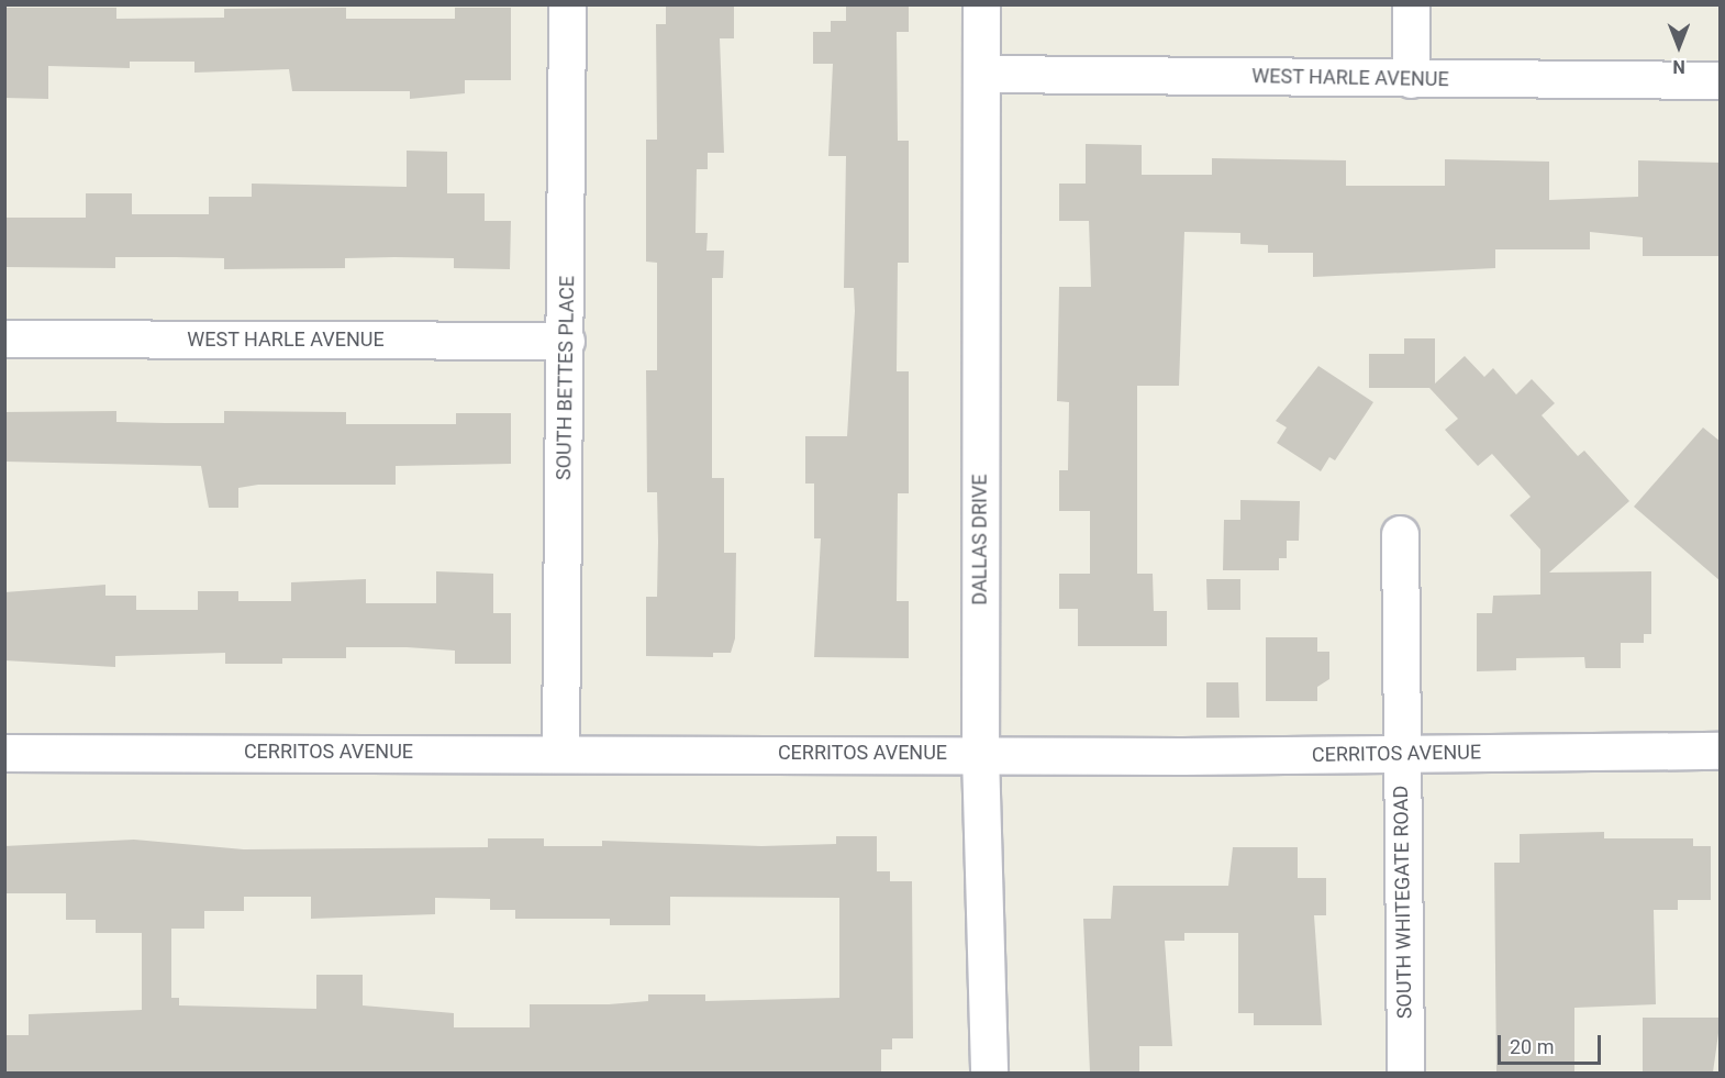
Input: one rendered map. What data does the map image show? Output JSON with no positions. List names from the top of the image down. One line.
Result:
{"streets":{"street":["WEST HARLE AVENUE","SOUTH BETTES PLACE","DALLAS DRIVE","CERRITOS AVENUE","SOUTH WHITEGATE ROAD"]},"crossings":[["WEST HARLE AVENUE","SOUTH BETTES PLACE"],["WEST HARLE AVENUE","DALLAS DRIVE"],["SOUTH BETTES PLACE","CERRITOS AVENUE"],["DALLAS DRIVE","CERRITOS AVENUE"],["CERRITOS AVENUE","SOUTH WHITEGATE ROAD"]],"scale_bar":"20 m","north":"bottom"}
